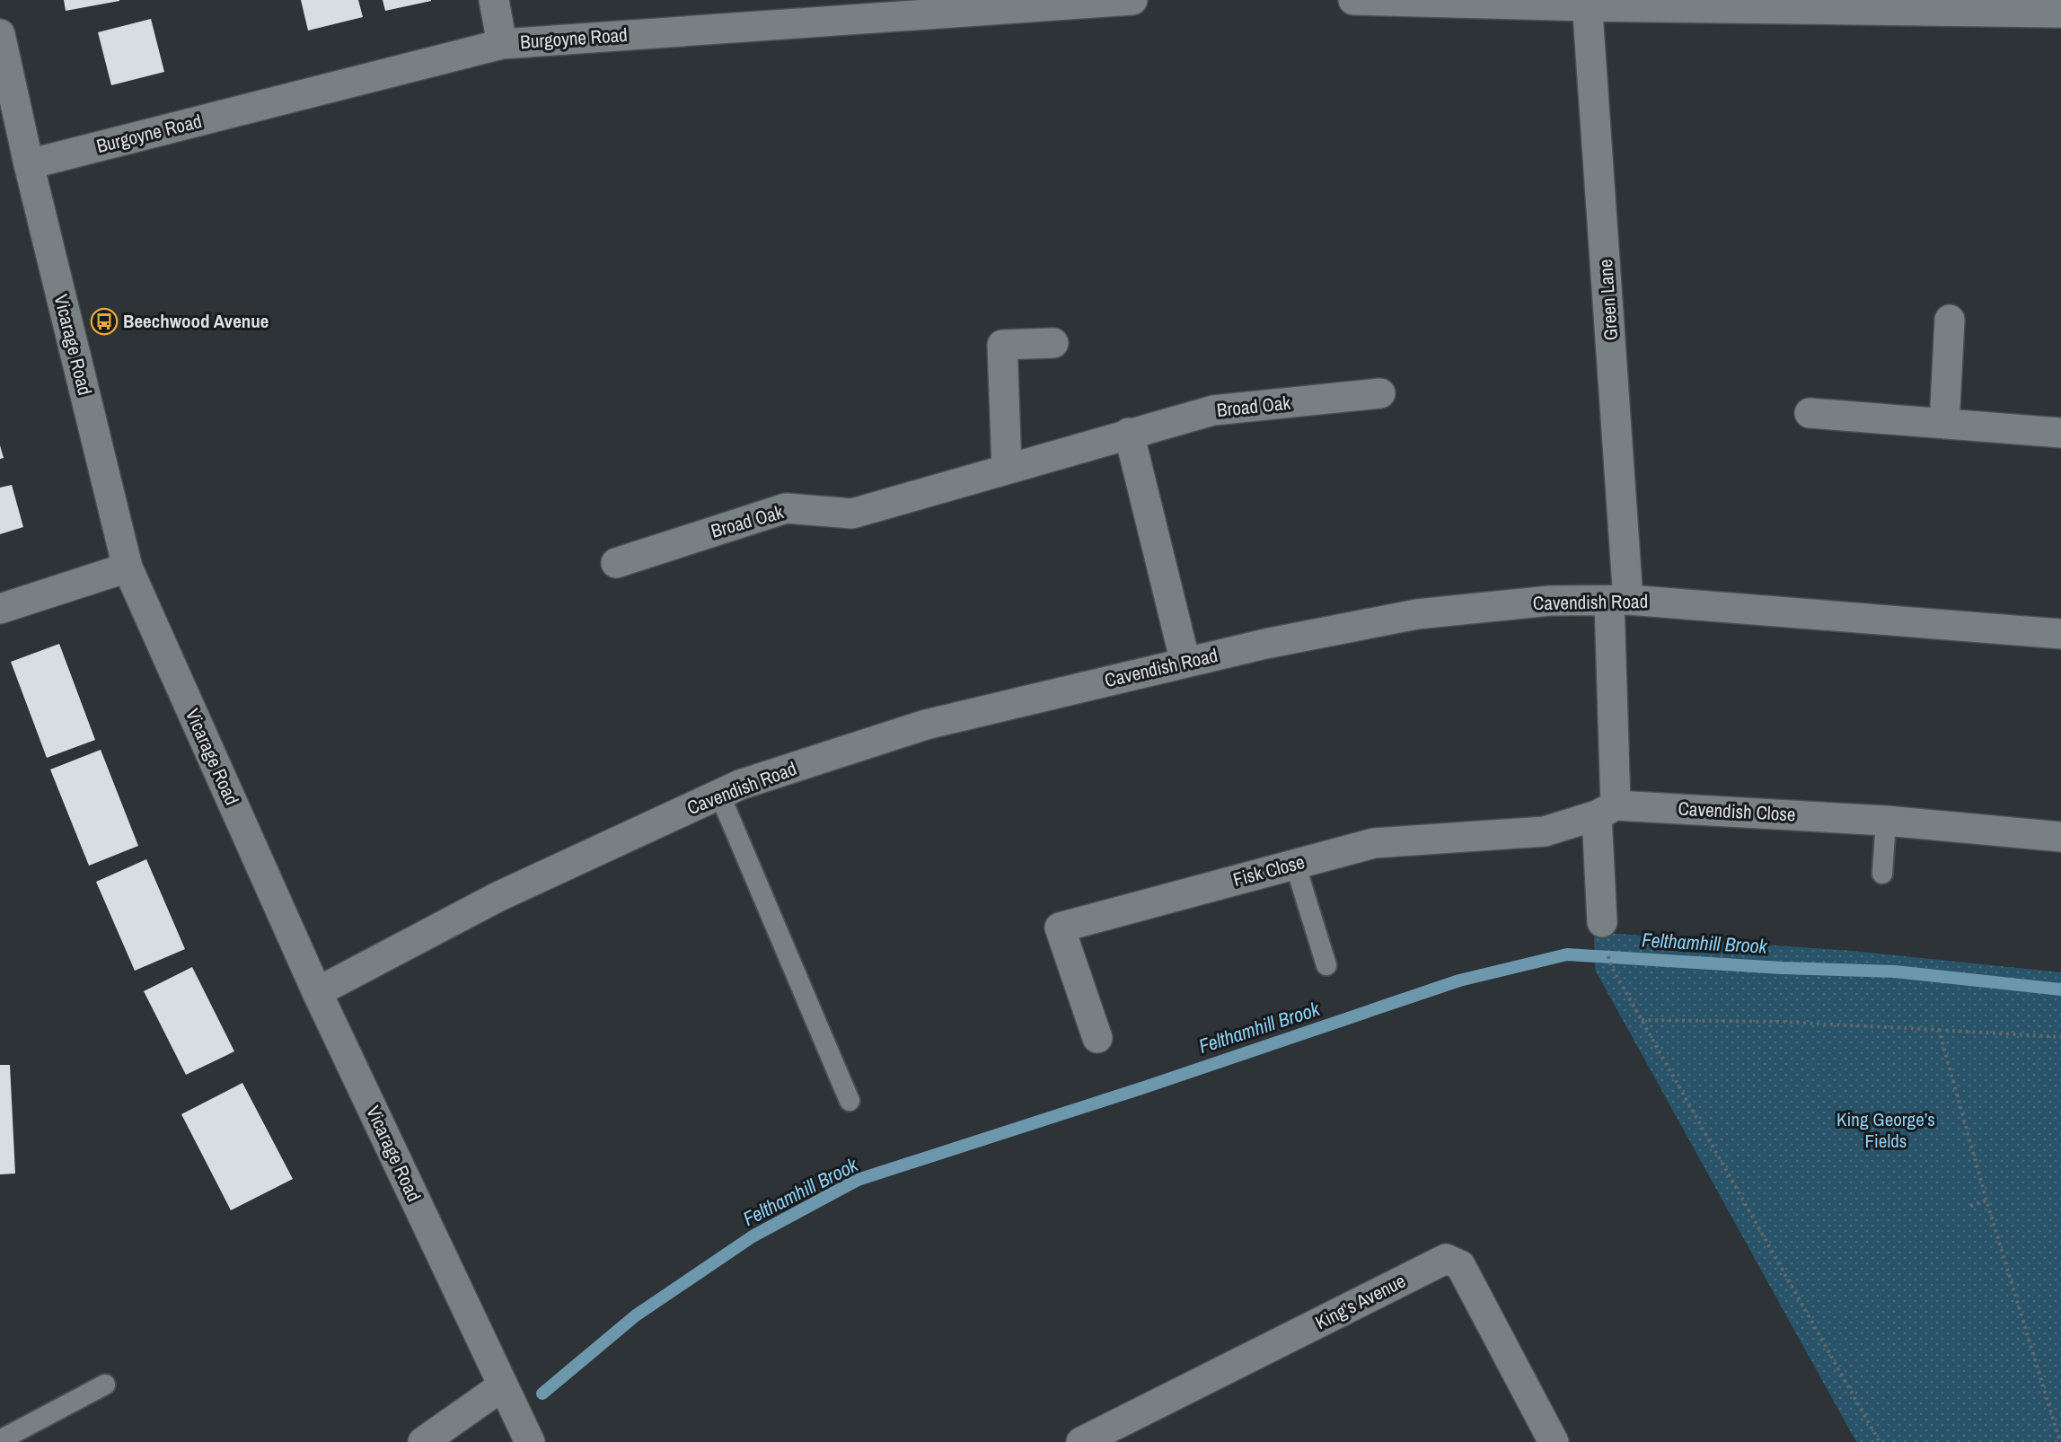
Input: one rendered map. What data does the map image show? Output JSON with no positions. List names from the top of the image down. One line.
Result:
{"streets":{"street":["Burgoyne Road","Green Lane","Vicarage Road","Broad Oak","Cavendish Road","Cavendish Close","Fisk Close","King's Avenue"]},"crossings":[["Burgoyne Road","Vicarage Road"],["Green Lane","Cavendish Road"],["Vicarage Road","Cavendish Road"],["Cavendish Close","Fisk Close"]],"water":["Felthamhill Brook"],"parks":["King George’s Fields"],"places":{"bus stop":["Beechwood Avenue"]}}
